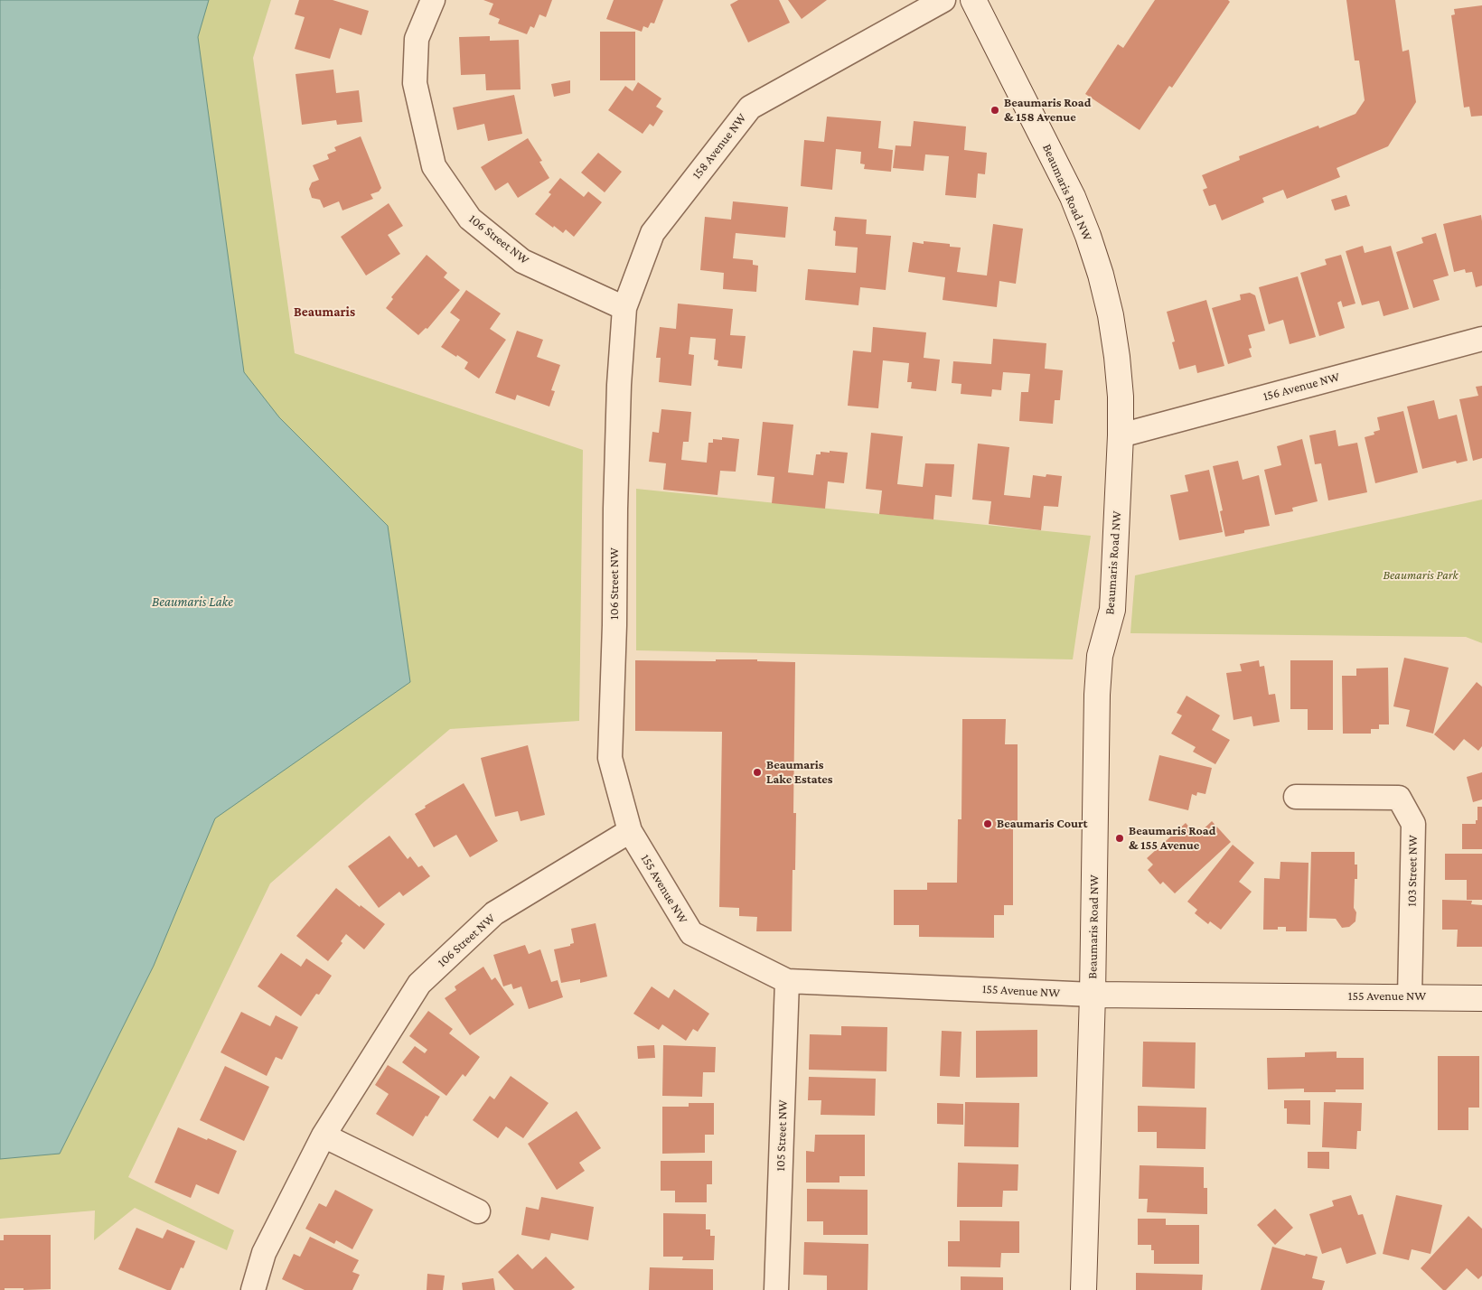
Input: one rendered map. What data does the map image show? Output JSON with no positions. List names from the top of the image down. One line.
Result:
{"streets":{"street":["158 Avenue NW","Beaumaris Road NW","106 Street NW","156 Avenue NW","103 Street NW","155 Avenue NW","105 Street NW"]},"crossings":[["158 Avenue NW","106 Street NW"],["Beaumaris Road NW","156 Avenue NW"],["Beaumaris Road NW","155 Avenue NW"],["106 Street NW","155 Avenue NW"],["103 Street NW","155 Avenue NW"],["155 Avenue NW","105 Street NW"]],"districts":["Beaumaris"],"water":["Beaumaris Lake"],"parks":["Beaumaris Park"],"places":["Beaumaris Road & 158 Avenue","Beaumaris Lake Estates","Beaumaris Court","Beaumaris Road & 155 Avenue"]}
